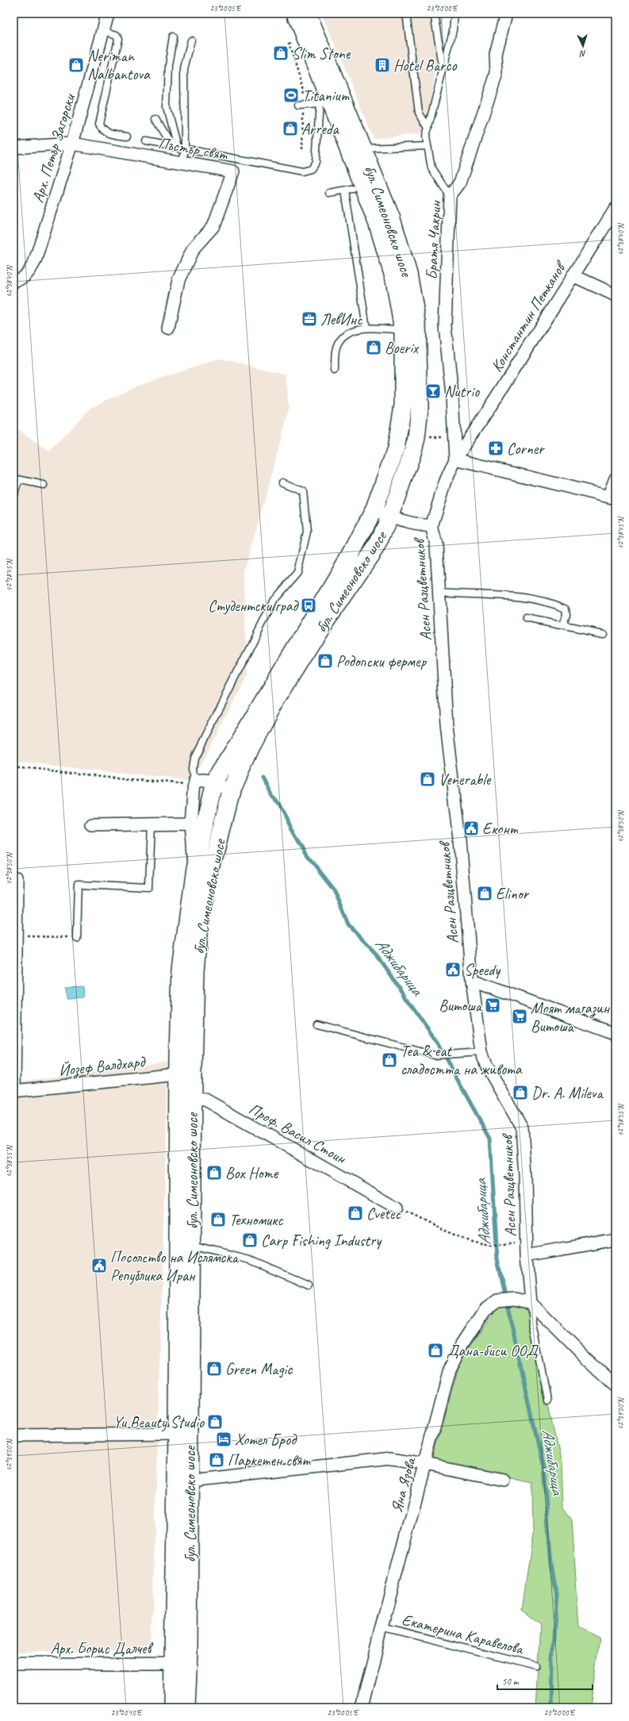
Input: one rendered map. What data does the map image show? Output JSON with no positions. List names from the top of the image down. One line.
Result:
{"streets":{"main road":["бул. Симеоновско шосе"],"street":["Арх. Петър Загорски","Пъстър свят","Братя Чакрин","Константин Петканов","Асен Разцветников","Йозеф Валдхард","Проф. Васил Стоин","Яна Язова","Арх. Борис Далчев"],"lane":["Екатерина Каравелова"]},"crossings":[["Арх. Петър Загорски","Пъстър свят"],["бул. Симеоновско шосе","Асен Разцветников"],["бул. Симеоновско шосе","Йозеф Валдхард"],["бул. Симеоновско шосе","Проф. Васил Стоин"],["бул. Симеоновско шосе","Арх. Борис Далчев"],["Братя Чакрин","Константин Петканов"],["Братя Чакрин","Асен Разцветников"],["Константин Петканов","Асен Разцветников"],["Асен Разцветников","Яна Язова"],["Яна Язова","Екатерина Каравелова"]],"water":["Аджибарица"],"places":{"shop":["Slim Stone","Neriman Nalbantova","Arreda","Boerix","Родопски фермер","Venerable","Elinor","Tea & eat сладостта на живота","Dr. A. Mileva","Box Home","Cvetec","Техномикс","Carp Fishing Industry","Дана-биси ООД","Green Magic","Yu Beauty Studio","Паркетен свят"],"building":["Hotel Barco"],"sports":["Titanium"],"office":["ЛевИнс"],"bar":["Nutrio"],"pharmacy":["Corner"],"bus stop":["Студентски град"],"public building":["Еконт","Speedy","Посолство на Ислямска Република Иран"],"supermarket":["Витоша","Моят магазин Витоша"],"hotel":["Хотел Брод"]},"scale_bar":"50 m","north":"bottom","coordinates":["23°20'05\"E","23°20'00\"E","42°38'40\"N","42°38'45\"N","42°38'50\"N","42°38'55\"N","42°39'00\"N","23°20'10\"E"]}
